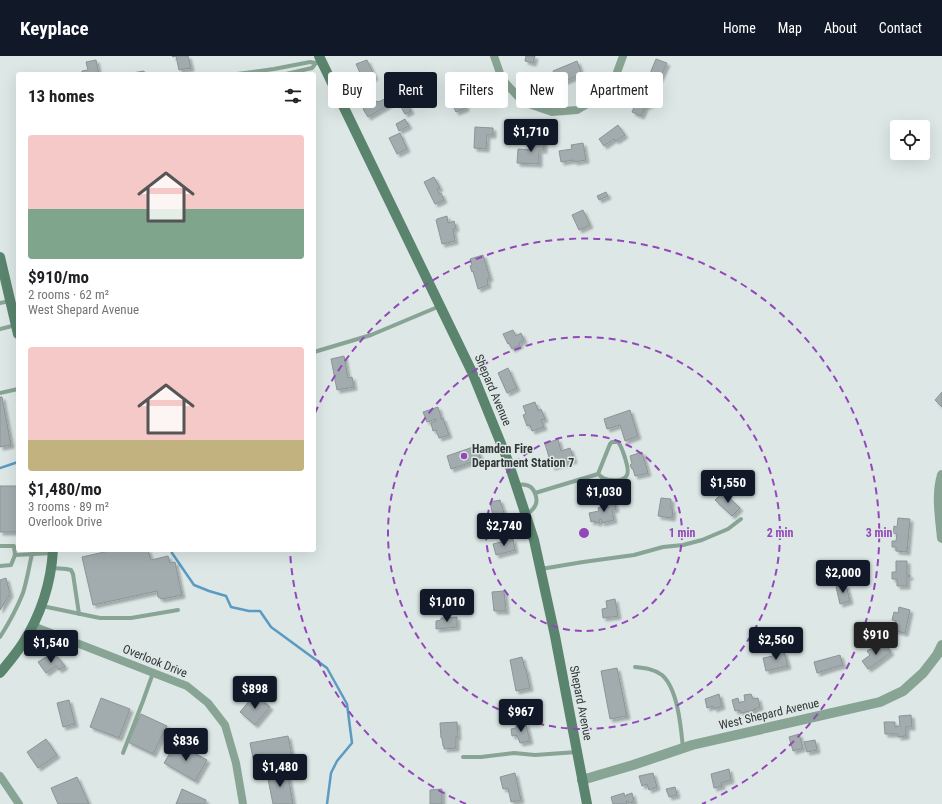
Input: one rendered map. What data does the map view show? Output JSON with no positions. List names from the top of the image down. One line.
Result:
{"streets":{"main road":["Shepard Avenue"],"street":["Overlook Drive","West Shepard Avenue"]},"crossings":[["Shepard Avenue","West Shepard Avenue"]],"places":["Hamden Fire Department Station 7"],"page":{"header":"Keyplace","nav":["Home","Map","About","Contact"],"chip":["Buy","Rent","Filters","New","Apartment"],"heading":"13 homes","price":["$1,710","$1,550","$1,030","$2,740","$2,000","$1,010","$910","$2,560","$1,540","$898","$967","$836","$1,480"],"list":[{"name":"$910/mo","note":"2 rooms · 62 m² · West Shepard Avenue"},{"name":"$1,480/mo","note":"3 rooms · 89 m² · Overlook Drive"}]},"rings":["1 min","2 min","3 min"]}
